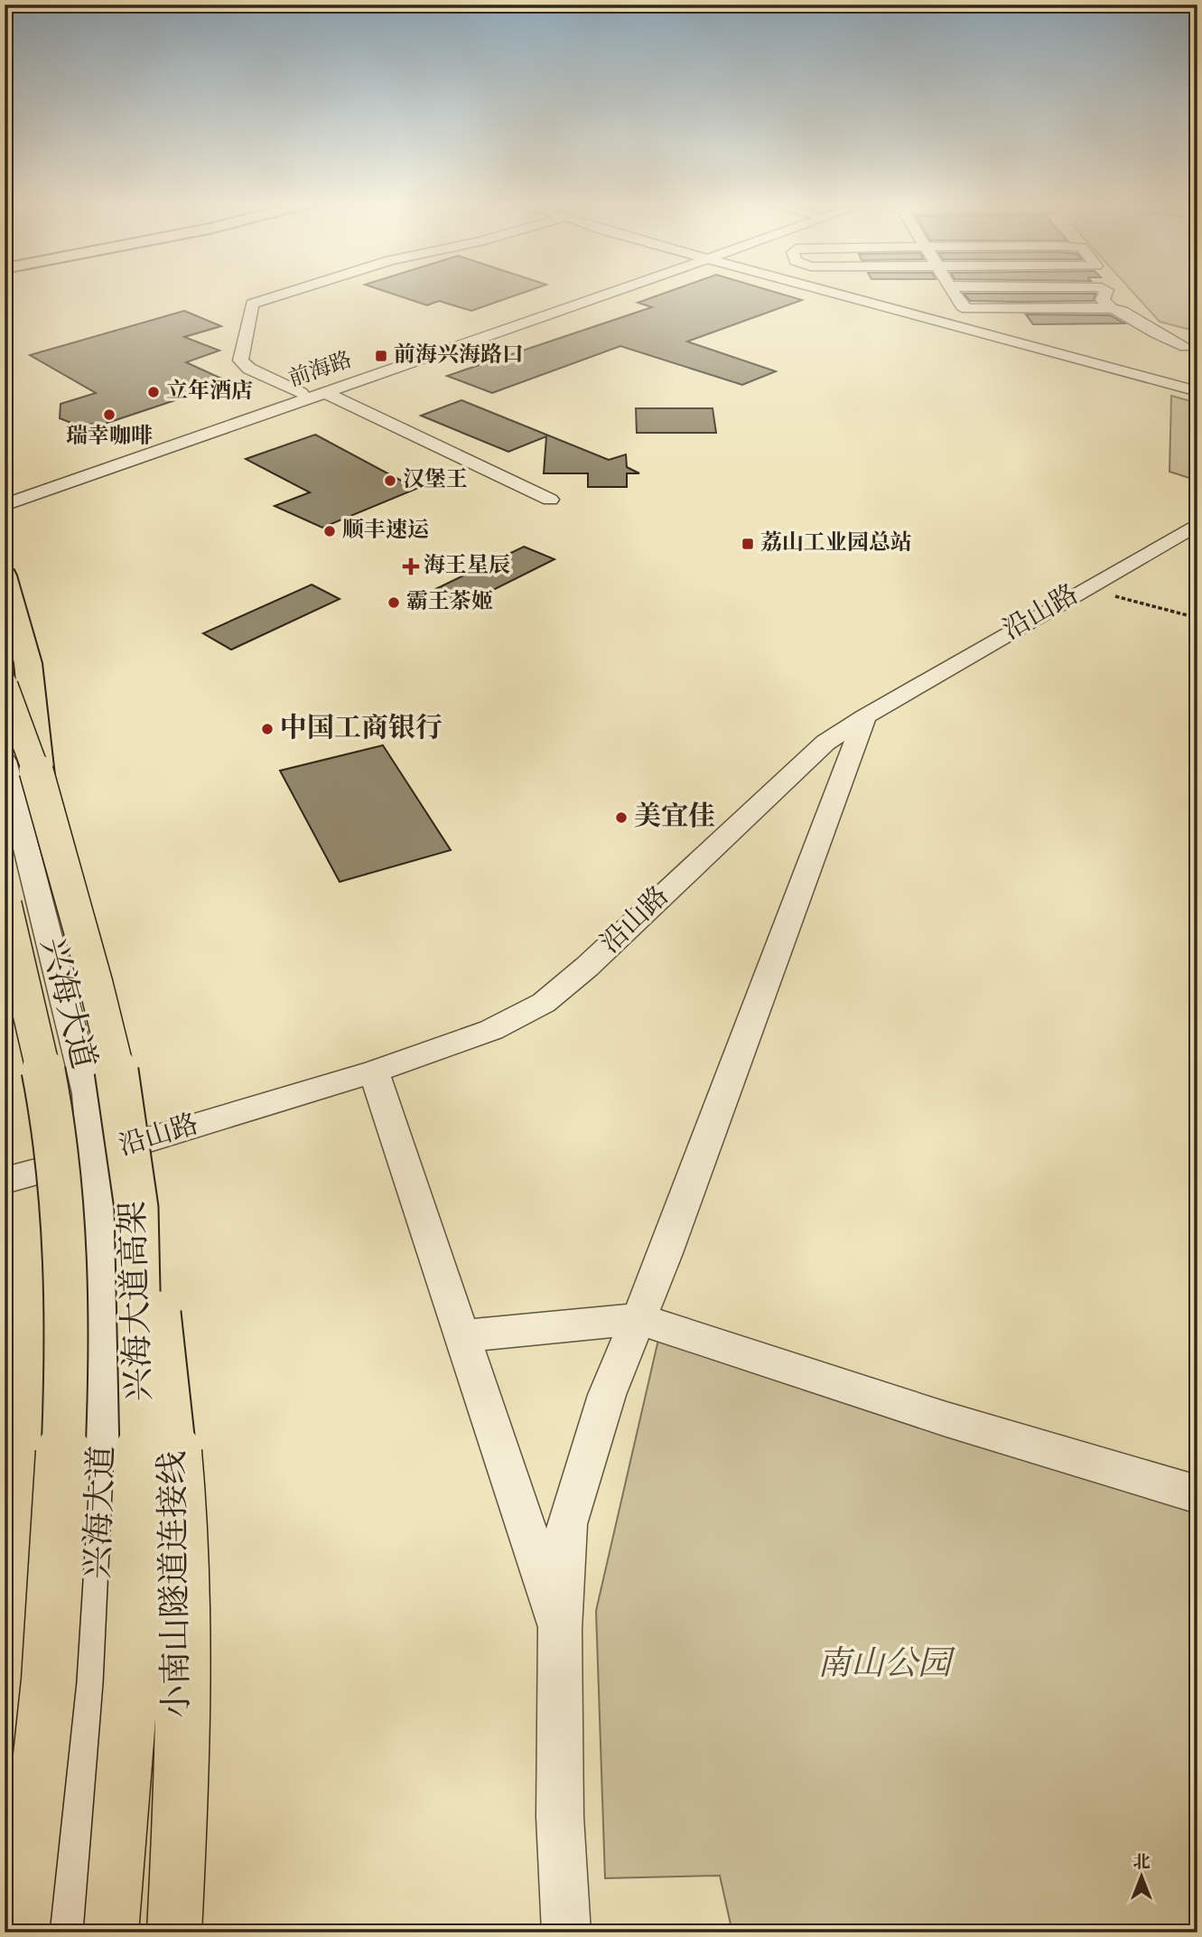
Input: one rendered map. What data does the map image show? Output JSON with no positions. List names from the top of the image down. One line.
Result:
{"streets":{"main road":["兴海大道高架","小南山隧道连接线"],"street":["前海路","沿山路","兴海大道"]},"crossings":[["沿山路","兴海大道"],["沿山路","兴海大道高架"],["沿山路","小南山隧道连接线"],["兴海大道","兴海大道高架"],["兴海大道","小南山隧道连接线"],["兴海大道高架","小南山隧道连接线"]],"parks":["南山公园"],"places":{"transit":["前海兴海路口","荔山工业园总站"],"other":["立年酒店","瑞幸咖啡","汉堡王","顺丰速运","霸王茶姬","中国工商银行","美宜佳"],"health":["海王星辰"]},"north":"top"}
